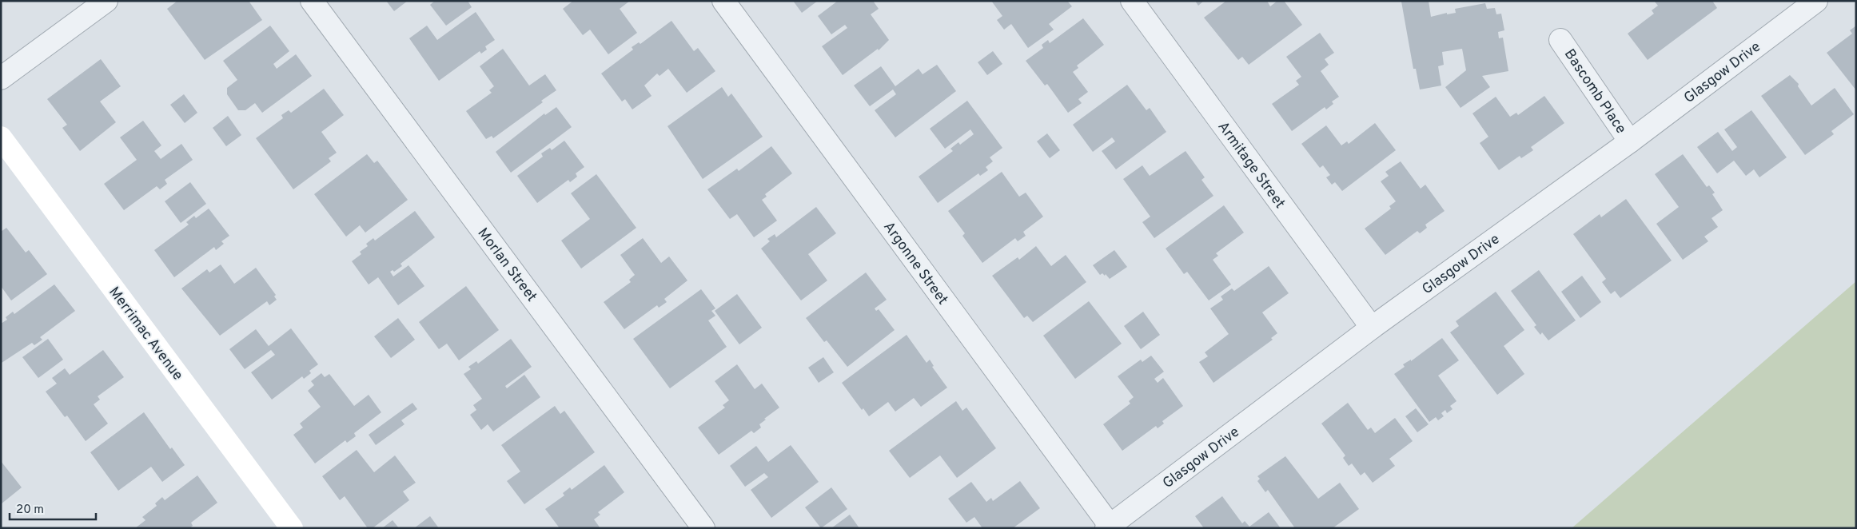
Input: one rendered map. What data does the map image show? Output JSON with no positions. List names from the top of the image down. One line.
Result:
{"streets":{"street":["Glasgow Drive","Bascomb Place","Armitage Street","Argonne Street","Morlan Street","Merrimac Avenue"]},"crossings":[["Glasgow Drive","Bascomb Place"],["Glasgow Drive","Armitage Street"],["Glasgow Drive","Argonne Street"]],"scale_bar":"20 m"}
